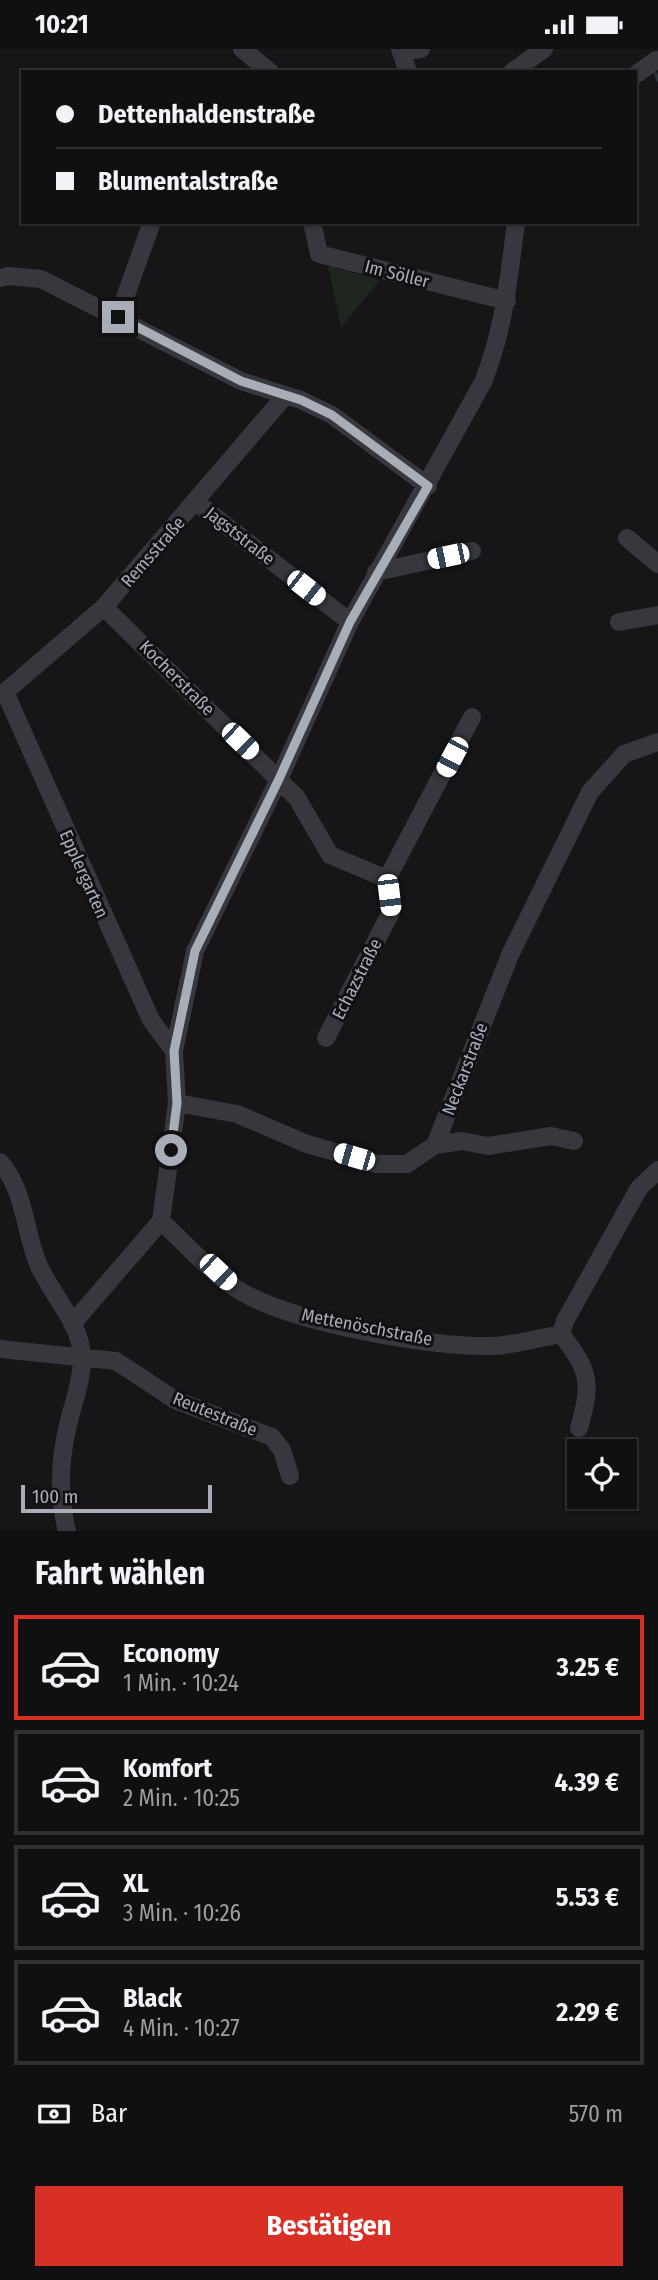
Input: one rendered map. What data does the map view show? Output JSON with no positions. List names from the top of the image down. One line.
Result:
{"streets":{"street":["Im Söller","Jagststraße","Remsstraße","Kocherstraße","Epplergarten","Echazstraße","Neckarstraße","Mettenöschstraße","Reutestraße"]},"crossings":[["Jagststraße","Remsstraße"],["Remsstraße","Kocherstraße"],["Remsstraße","Epplergarten"],["Kocherstraße","Echazstraße"]],"scale_bar":"100 m","page":{"status":"10:21","banner":["Dettenhaldenstraße","Blumentalstraße"],"scale":"100 m","heading":"Fahrt wählen","list":[{"name":"Economy","note":"1 Min. · 10:24","value":"3.25 €"},{"name":"Komfort","note":"2 Min. · 10:25","value":"4.39 €"},{"name":"XL","note":"3 Min. · 10:26","value":"5.53 €"},{"name":"Black","note":"4 Min. · 10:27","value":"2.29 €"}],"pay":["Bar","570 m"],"buttons":"Bestätigen"}}
